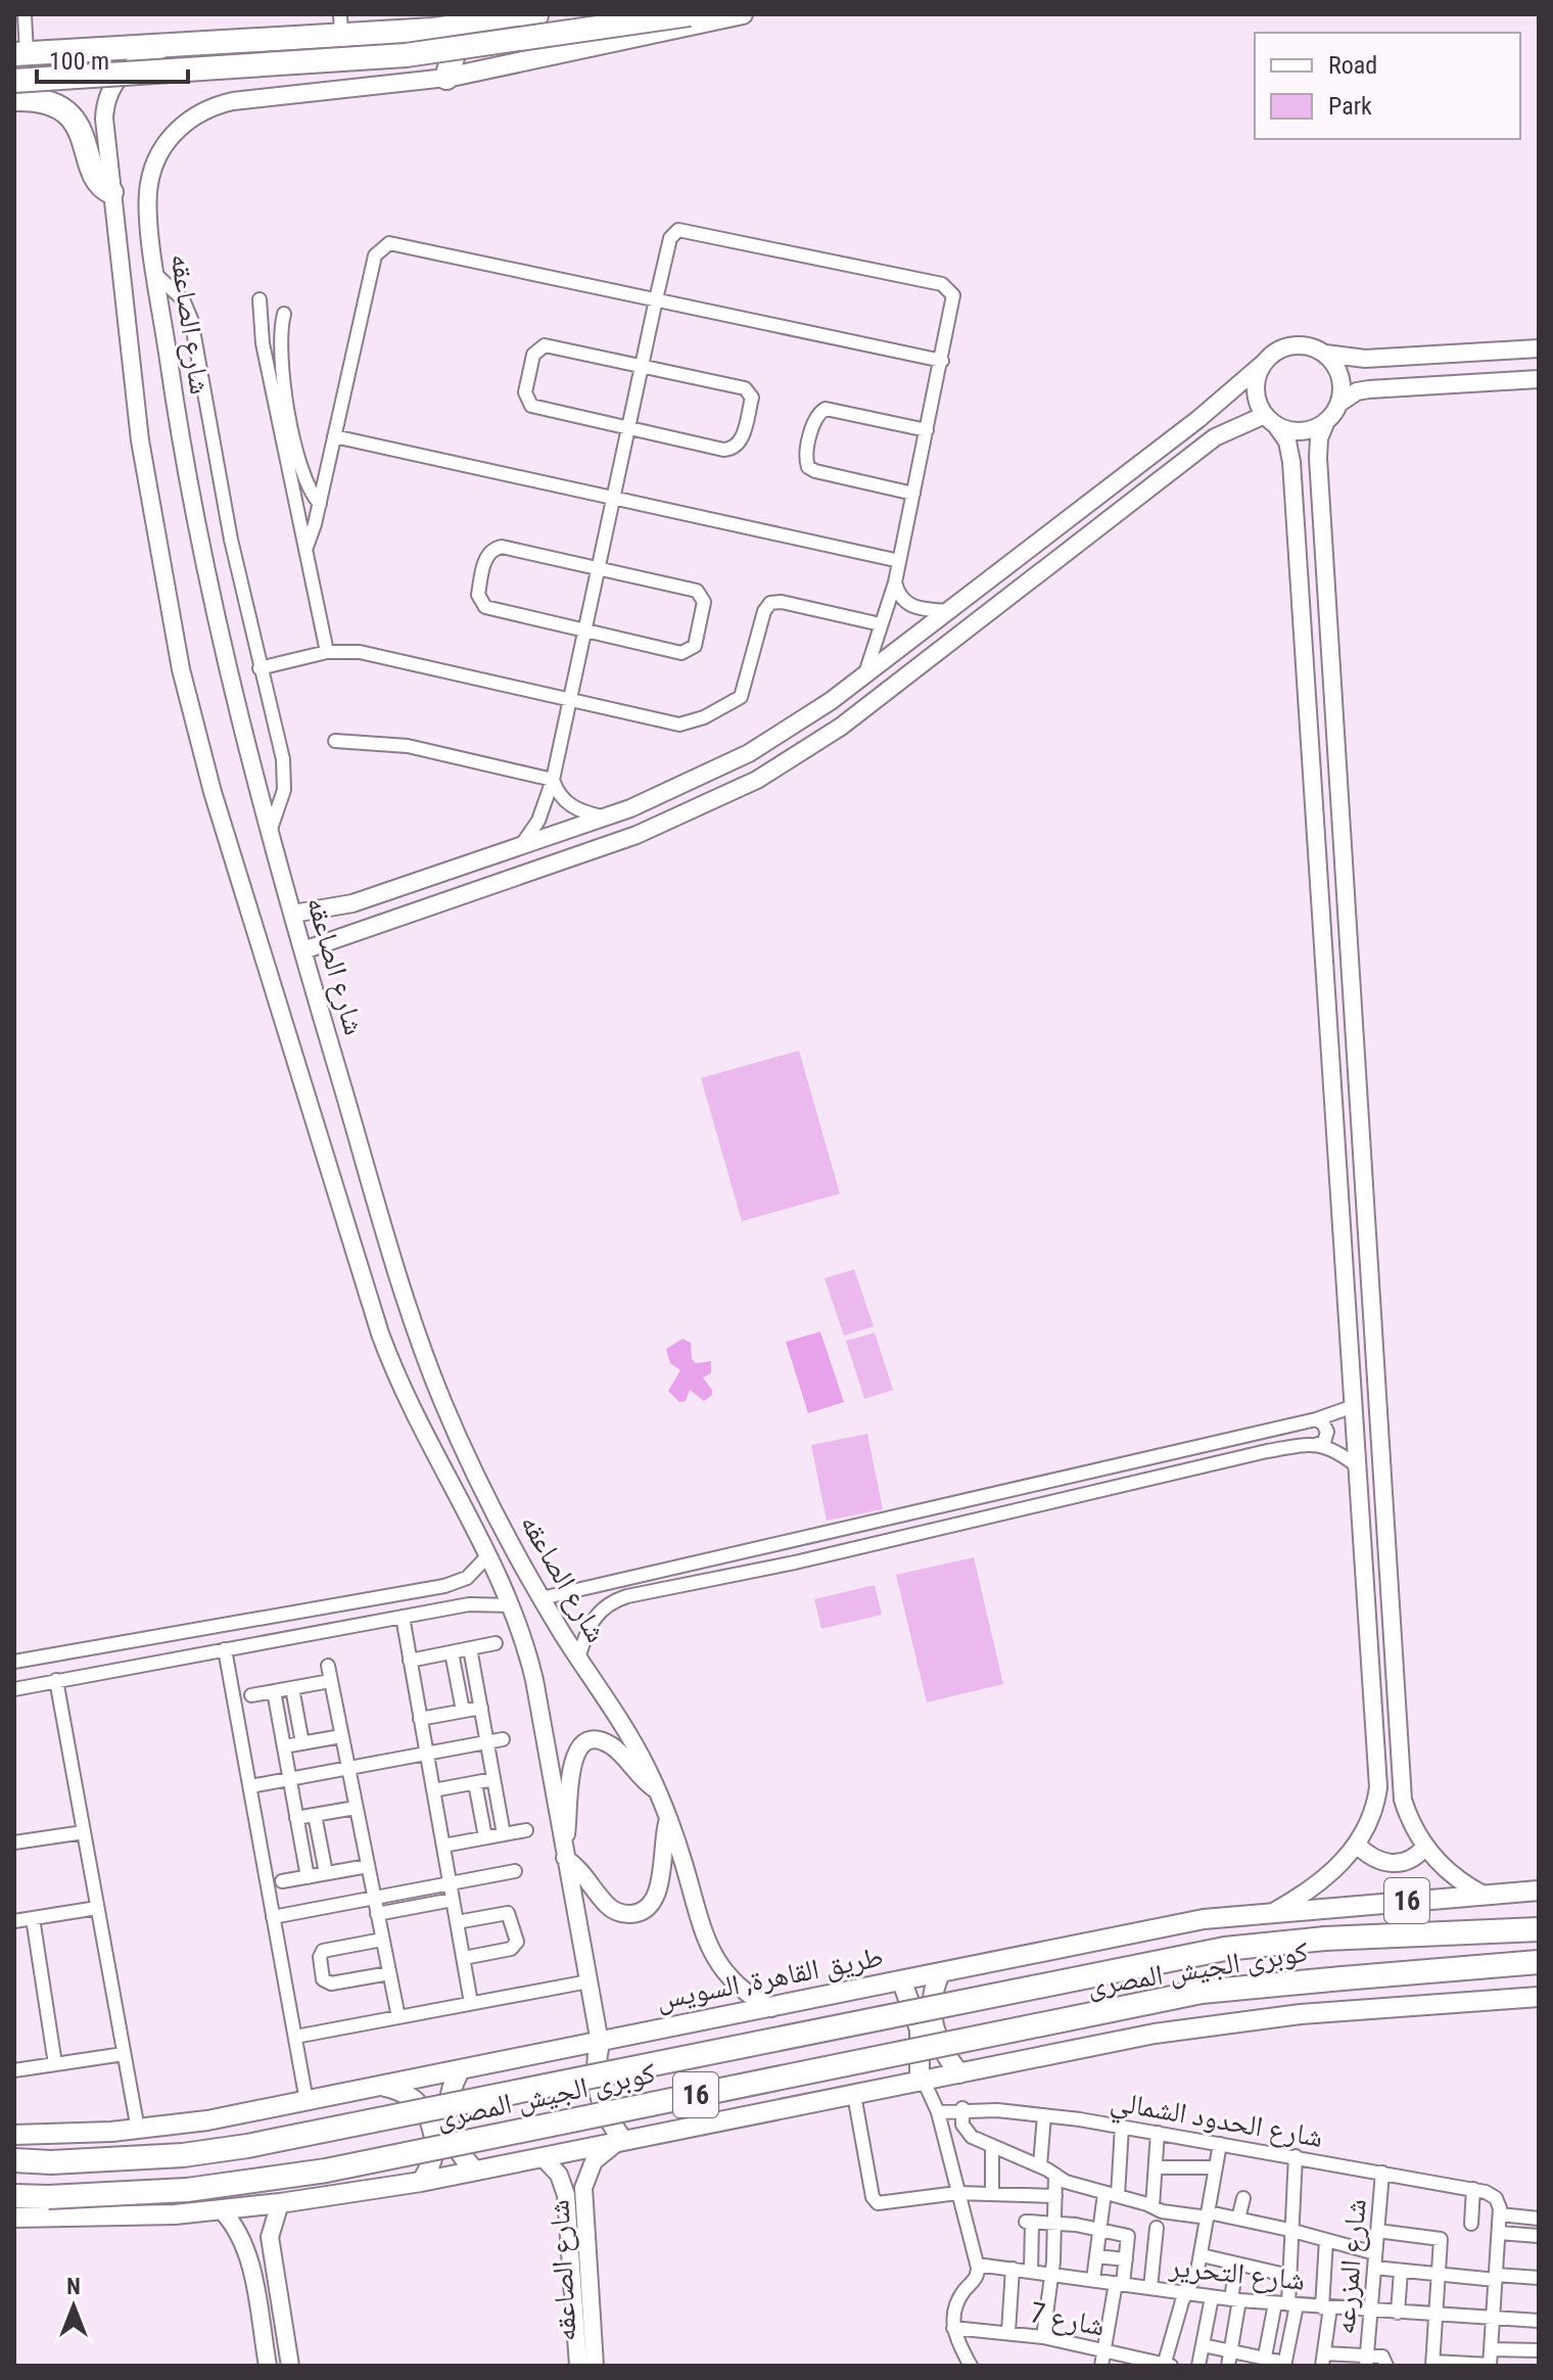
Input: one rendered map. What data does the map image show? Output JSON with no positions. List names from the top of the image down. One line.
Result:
{"streets":{"highway":["16","كوبرى الجيش المصرى"],"main road":["طريق القاهرة, السويس"],"street":["شارع الصاعقه","شارع الحدود الشمالي","شارع المزرعه","شارع التحرير","شارع 7"]},"crossings":[["شارع الصاعقه","16"],["شارع الصاعقه","طريق القاهرة, السويس"],["شارع الحدود الشمالي","شارع المزرعه"],["شارع المزرعه","شارع التحرير"]],"legend":["Road","Park"],"scale_bar":"100 m","north":"top"}
